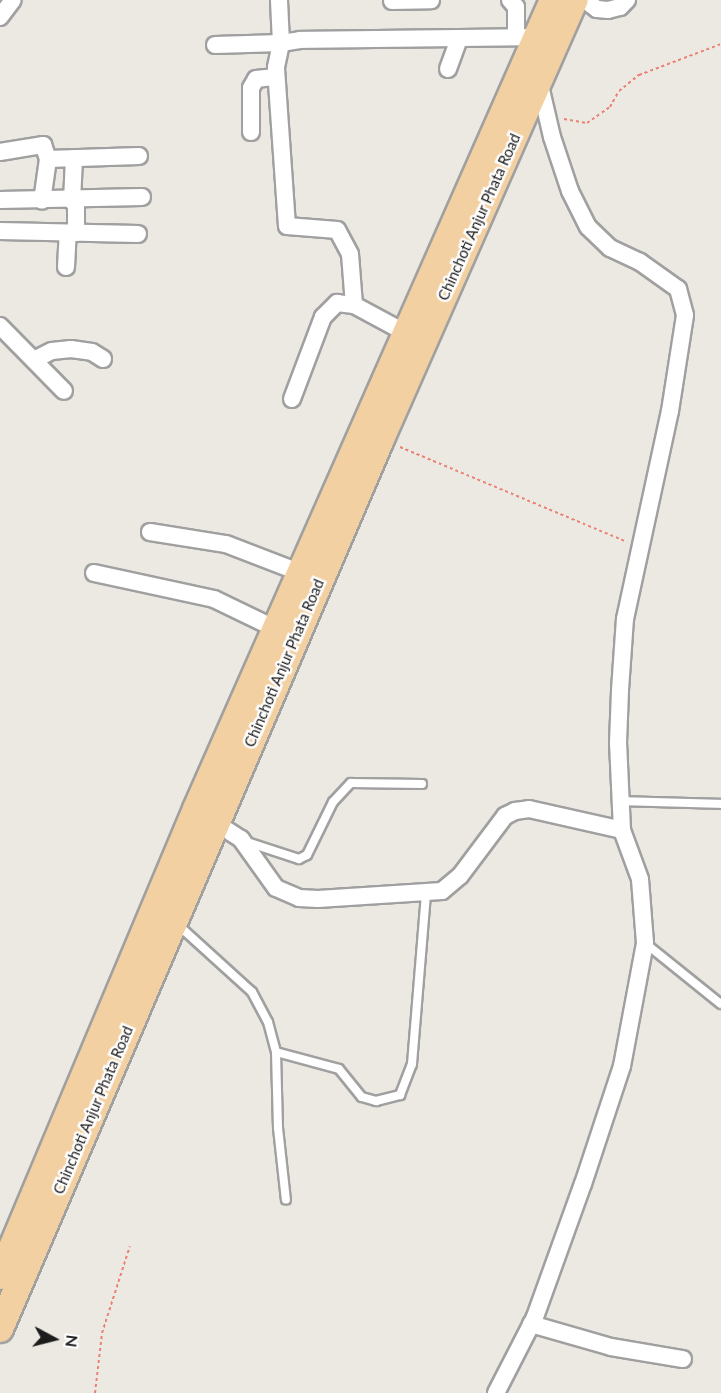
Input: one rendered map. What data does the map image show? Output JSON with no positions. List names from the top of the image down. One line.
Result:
{"streets":{"main road":["Chinchoti Anjur Phata Road"]},"north":"right"}
